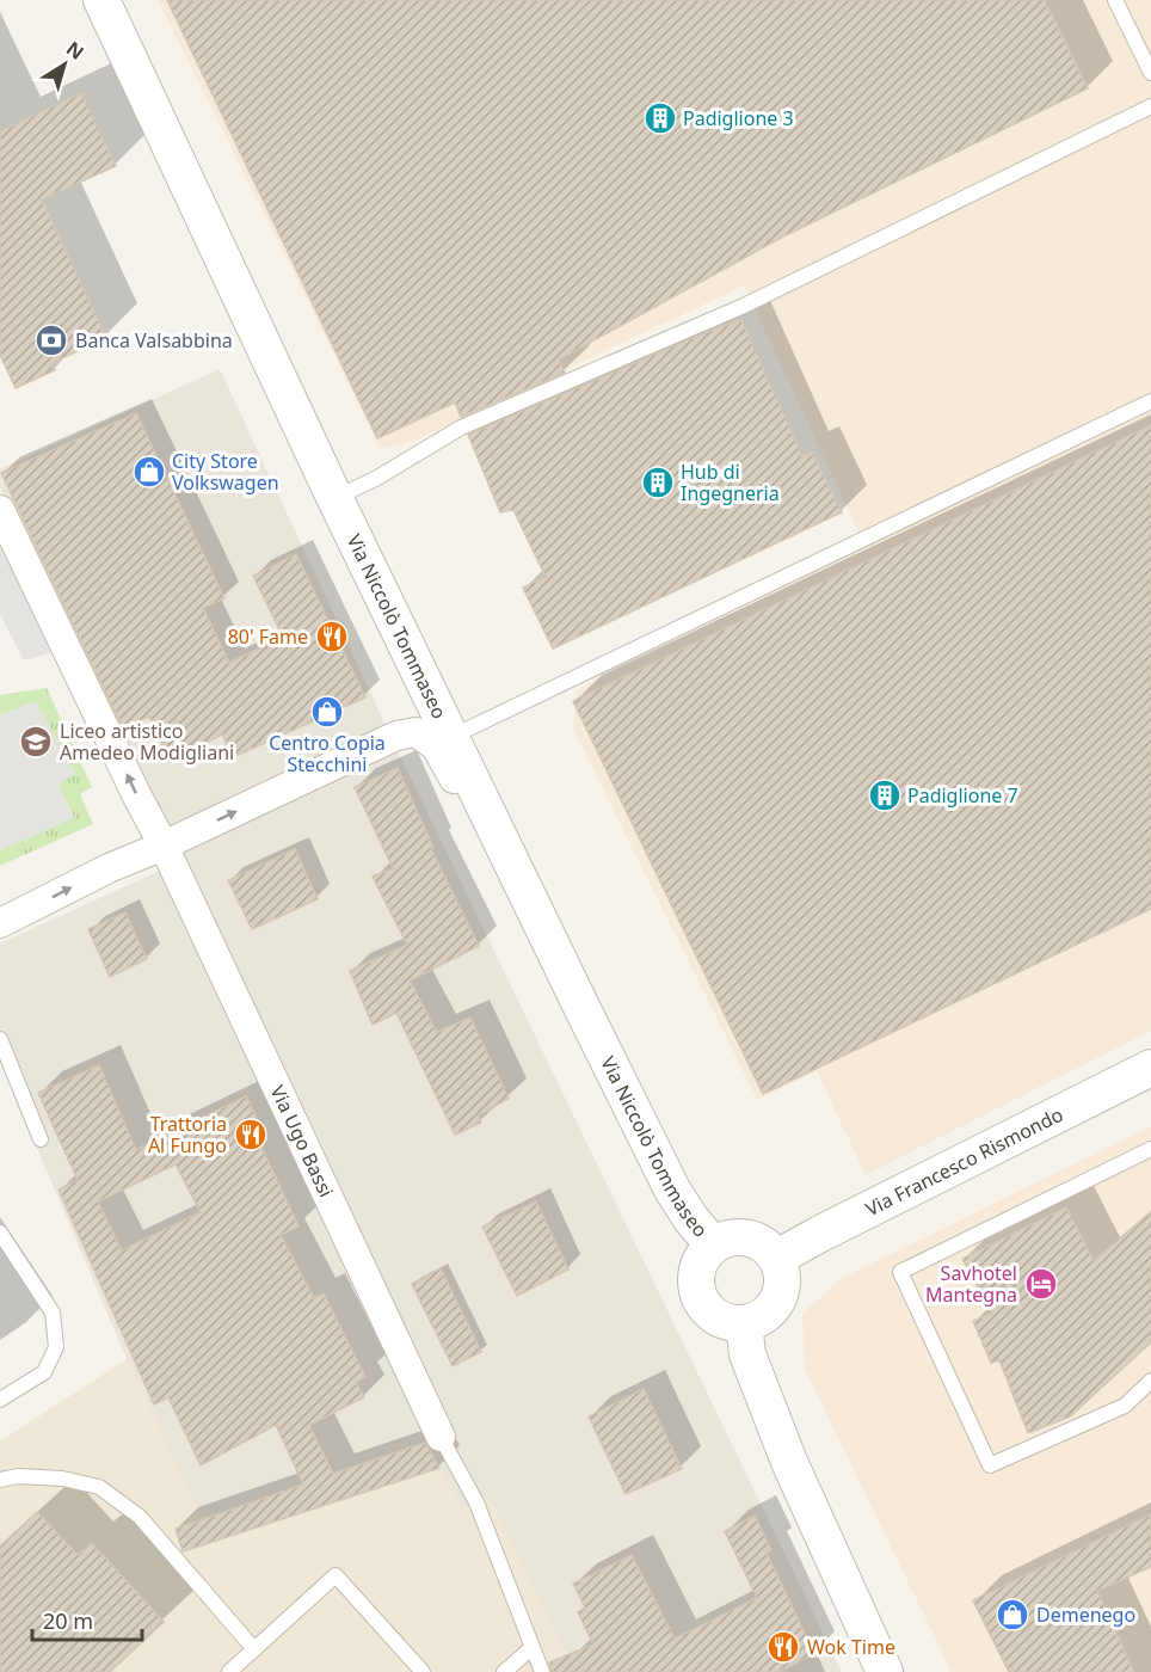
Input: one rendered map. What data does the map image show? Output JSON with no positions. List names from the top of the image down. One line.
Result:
{"streets":{"street":["Via Niccolò Tommaseo","Via Ugo Bassi","Via Francesco Rismondo"]},"crossings":[["Via Niccolò Tommaseo","Via Francesco Rismondo"]],"one_way":["Via Ugo Bassi"],"places":{"building":["Padiglione 3","Hub di Ingegneria","Padiglione 7"],"bank":["Banca Valsabbina"],"shop":["City Store Volkswagen","Centro Copia Stecchini","Demenego"],"restaurant":["80' Fame","Trattoria Al Fungo","Wok Time"],"school or university":["Liceo artistico Amedeo Modigliani"],"hotel":["Savhotel Mantegna"]},"scale_bar":"20 m","north":"top right"}
